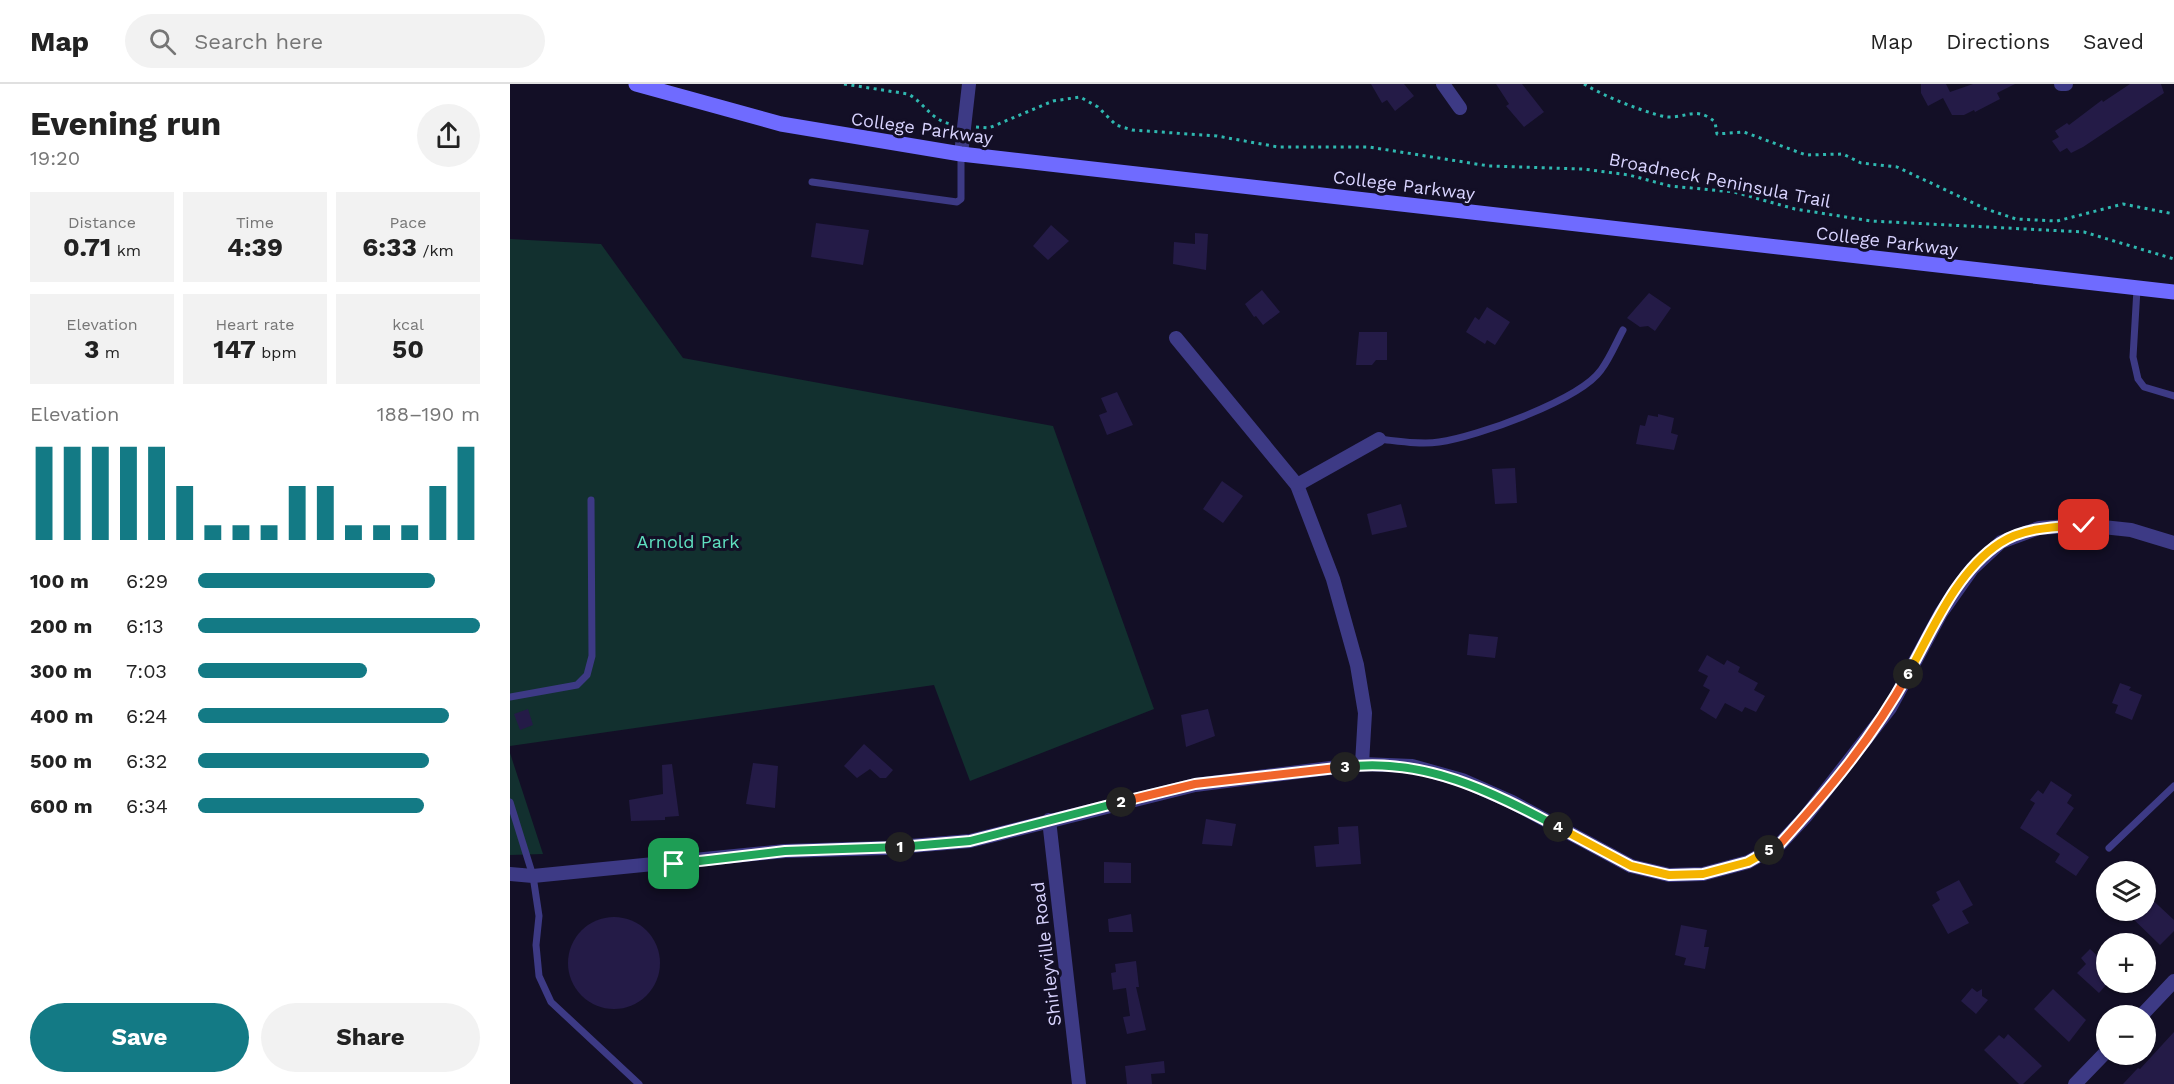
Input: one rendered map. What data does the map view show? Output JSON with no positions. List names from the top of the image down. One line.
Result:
{"streets":{"main road":["College Parkway"],"street":["Shirleyville Road"],"path":["Broadneck Peninsula Trail"]},"parks":["Arnold Park"],"page":{"header":"Map","search":"Search here","nav":["Map","Directions","Saved"],"heading":["Evening run","19:20"],"stats":[["Distance","0.71 km"],["Time","4:39"],["Pace","6:33 /km"],["Elevation","3 m"],["Heart rate","147 bpm"],["kcal","50"]],"chart":["Elevation","188–190 m"],"list":[{"name":"100 m","note":"6:29"},{"name":"200 m","note":"6:13"},{"name":"300 m","note":"7:03"},{"name":"400 m","note":"6:24"},{"name":"500 m","note":"6:32"},{"name":"600 m","note":"6:34"}],"pins":["6","3","2","4","1","5"],"map_buttons":["+","−"],"buttons":["Save","Share"]}}
